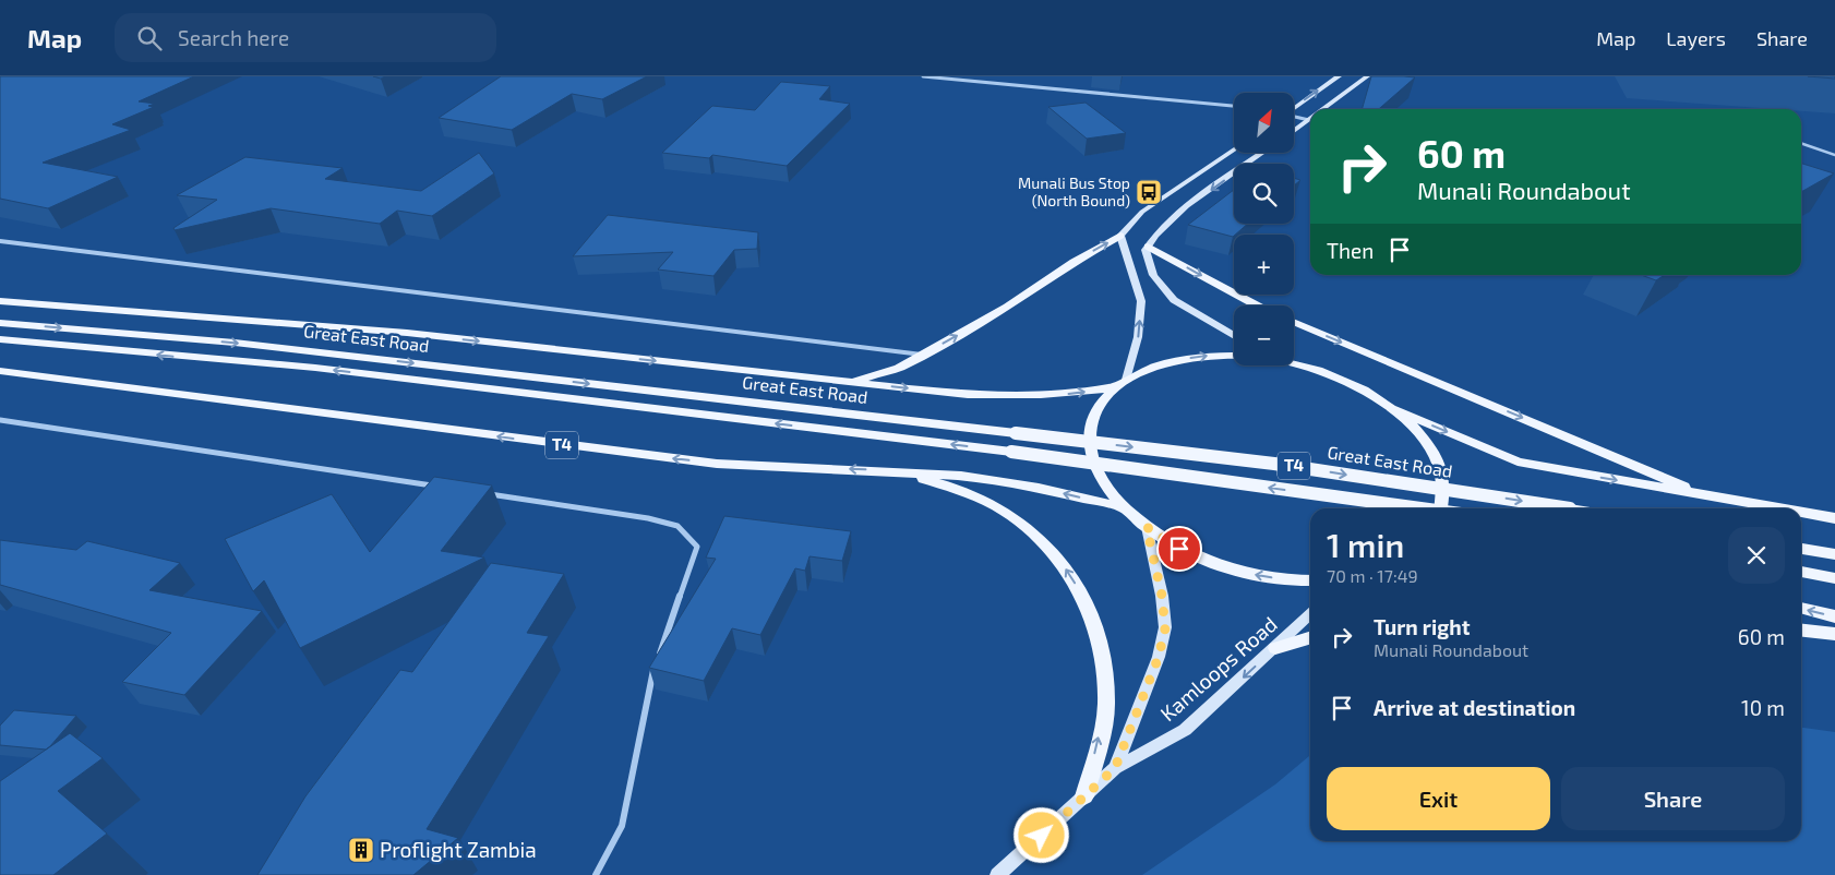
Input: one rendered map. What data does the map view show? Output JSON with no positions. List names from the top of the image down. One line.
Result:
{"streets":{"main road":["Great East Road","T4","Kamloops Road"]},"places":{"bus stop":["Munali Bus Stop (North Bound)"],"building":["Proflight Zambia"]},"north":"top right","page":{"header":"Map","search":"Search here","nav":["Map","Layers","Share"],"map_buttons":["+","−"],"turn":["60 m","Munali Roundabout"],"then":"Then","heading":["1 min","70 m · 17:49"],"list":[{"name":"Turn right","note":"Munali Roundabout","value":"60 m"},{"name":"Arrive at destination","value":"10 m"}],"buttons":["Exit","Share"]}}
